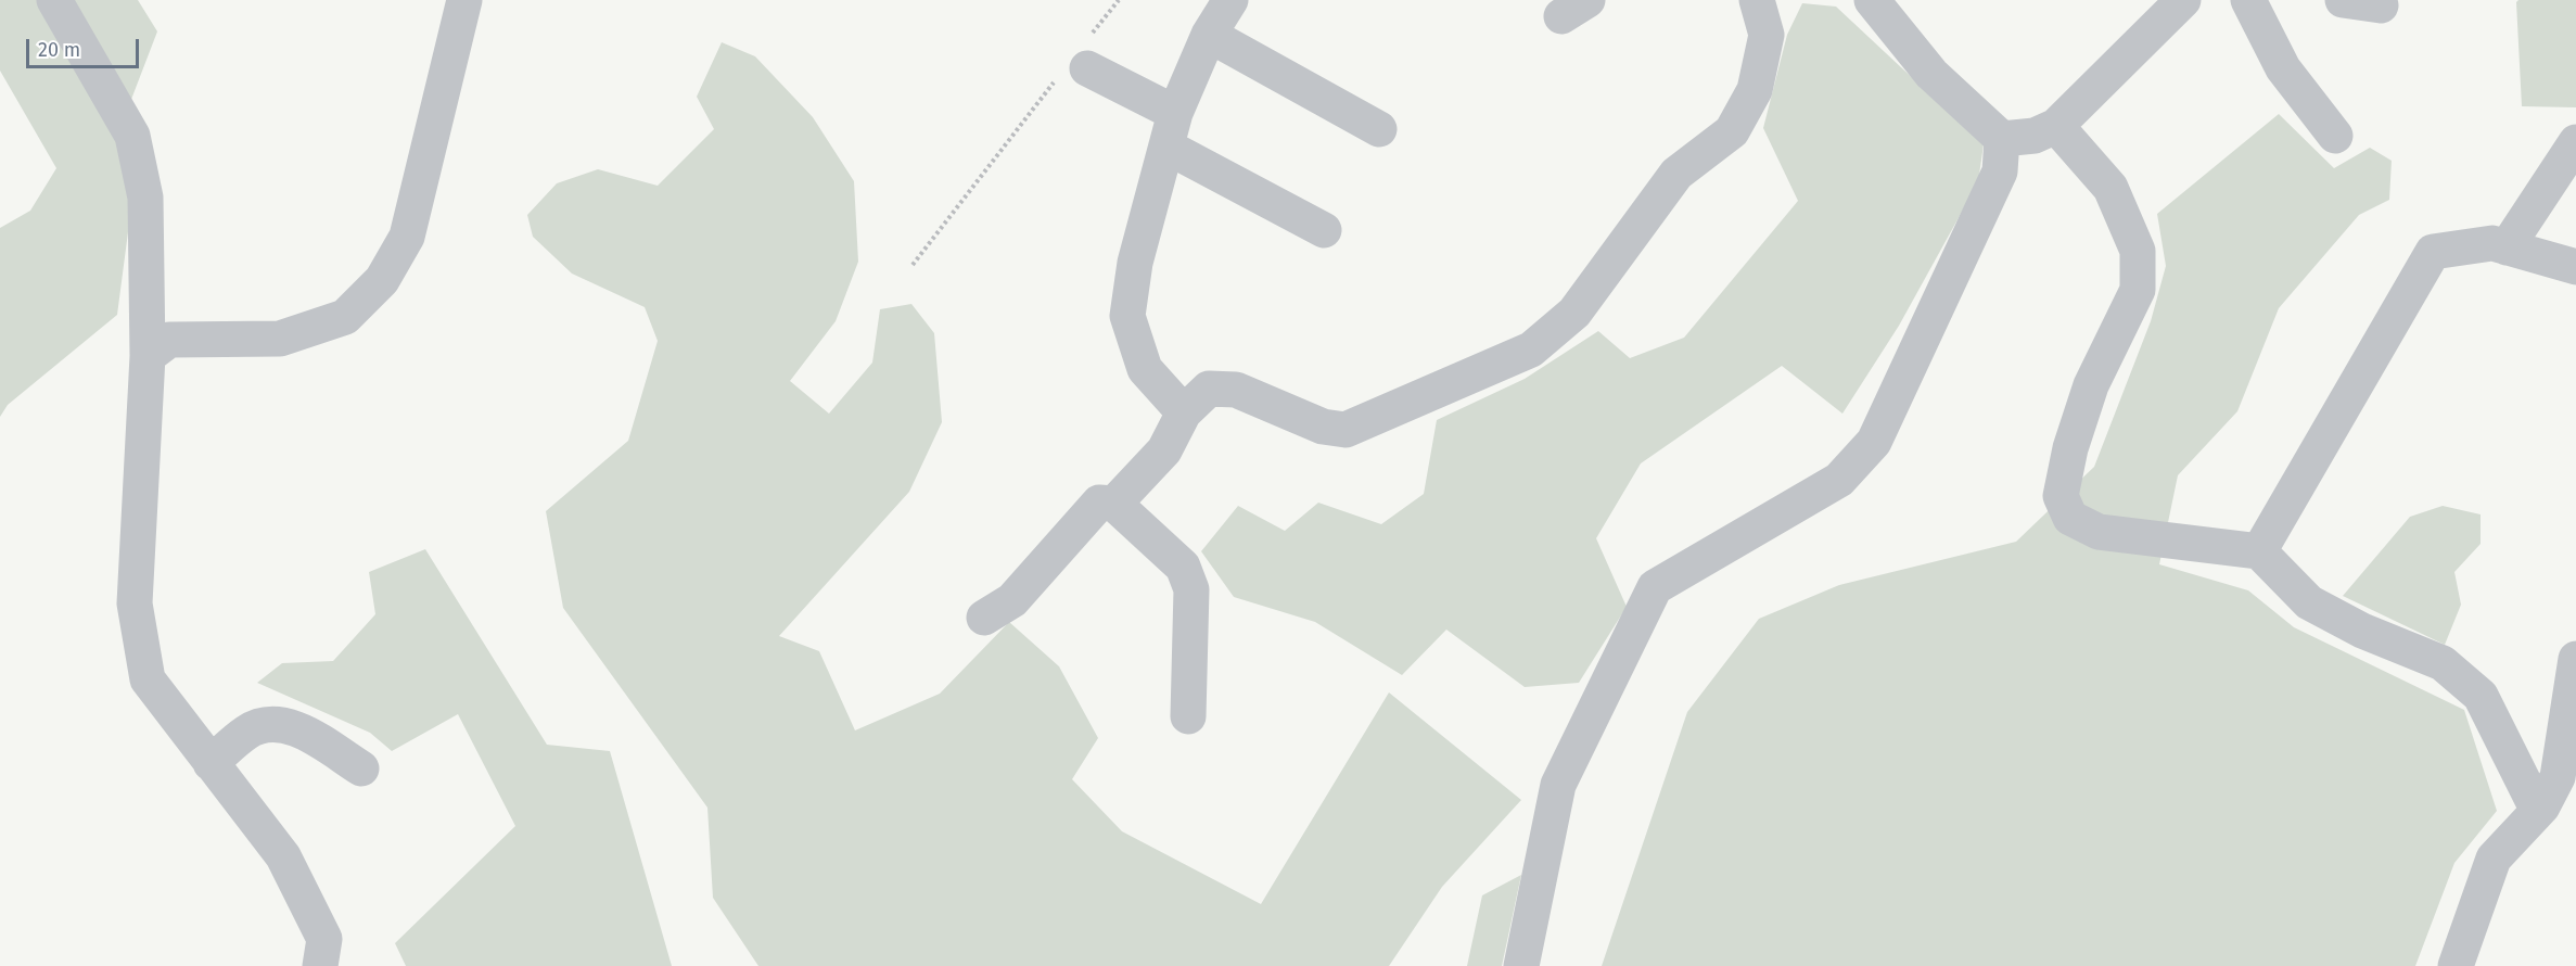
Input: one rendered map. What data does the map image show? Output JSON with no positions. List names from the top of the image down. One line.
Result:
{"scale_bar":"20 m"}
